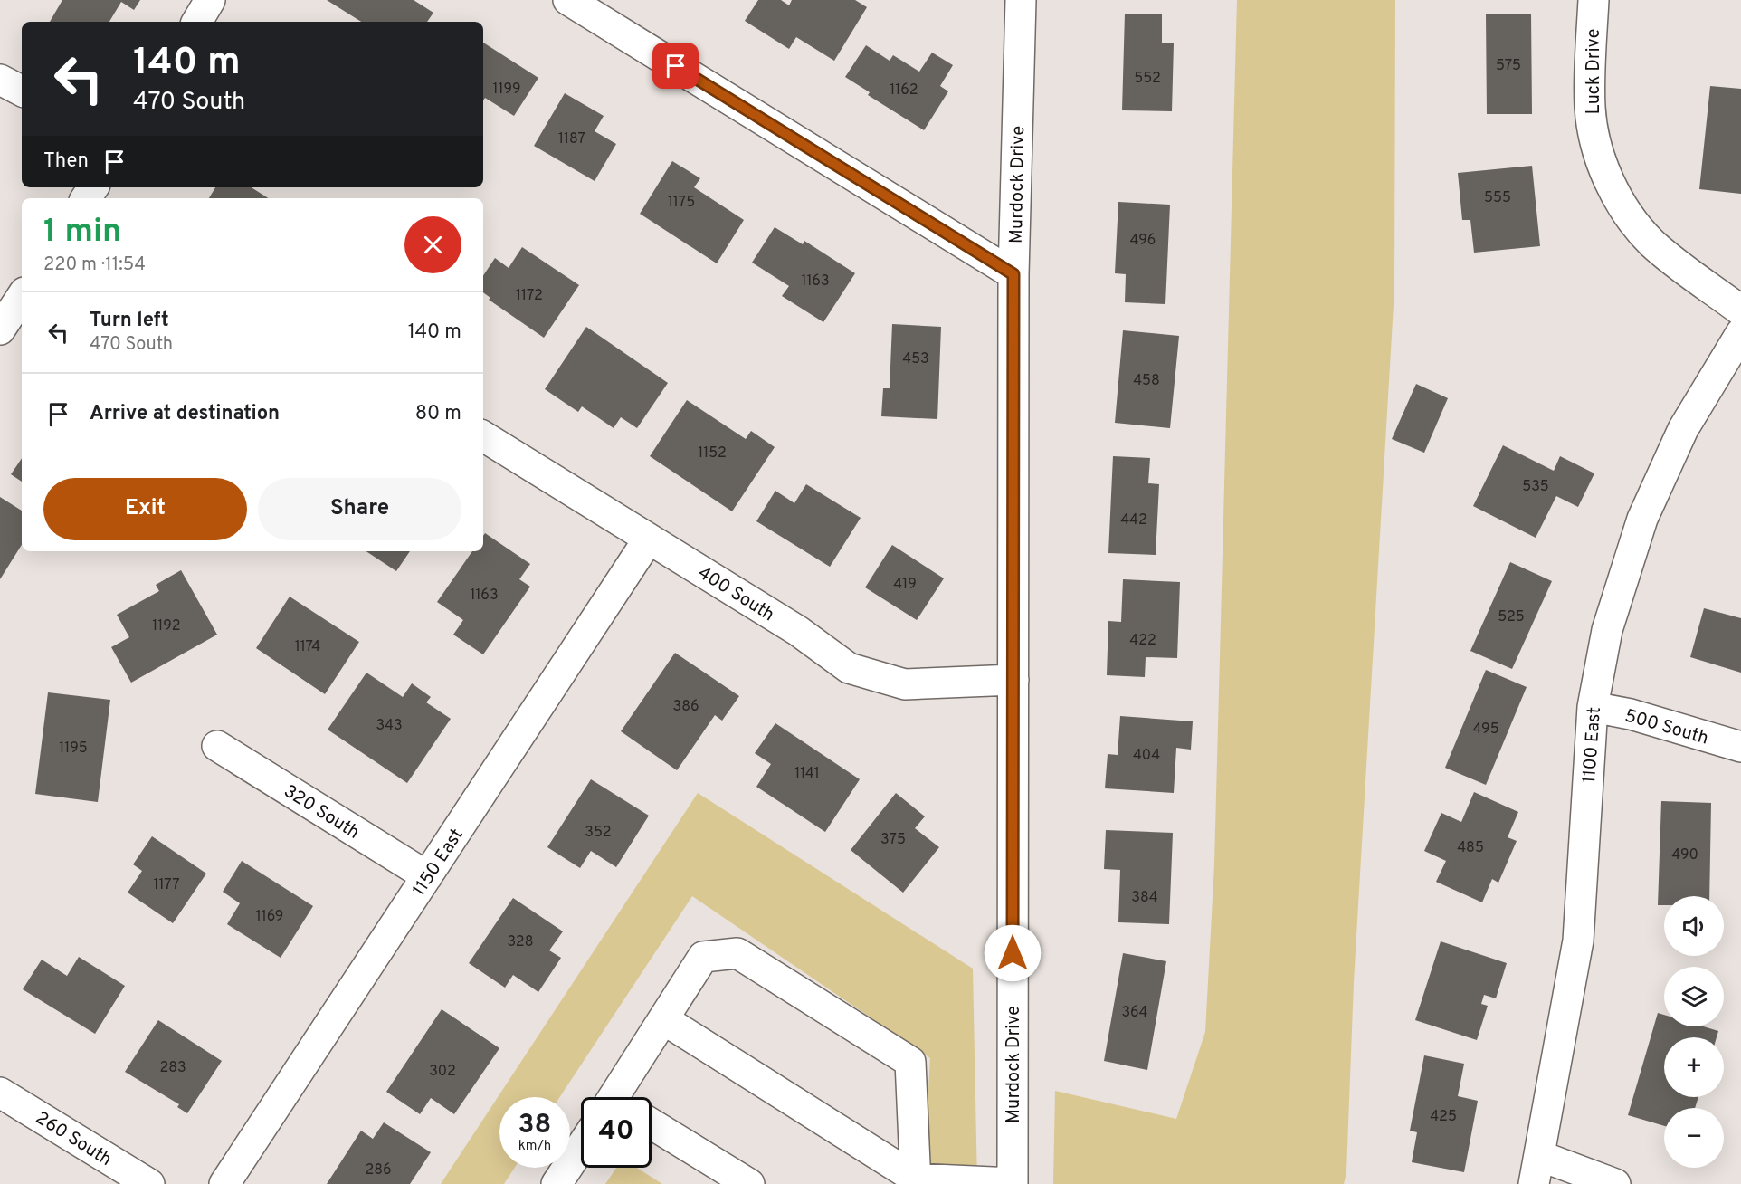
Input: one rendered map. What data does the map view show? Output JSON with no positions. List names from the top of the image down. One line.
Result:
{"streets":{"street":["Luck Drive","Murdock Drive","400 South","500 South","1100 East","320 South","1150 East","260 South"]},"crossings":[["Murdock Drive","400 South"],["400 South","1150 East"],["500 South","1100 East"],["320 South","1150 East"]],"house_numbers":["575","552","1199","1162","1187","555","1175","496","1163","1172","453","458","1152","535","442","419","1163","525","1192","422","1174","386","343","495","1195","404","1141","352","375","485","490","1177","384","1169","328","364","283","302","425","286"],"page":{"turn":["140 m","470 South"],"then":"Then","heading":["1 min","220 m · 11:54"],"list":[{"name":"Turn left","note":"470 South","value":"140 m"},{"name":"Arrive at destination","value":"80 m"}],"buttons":["Exit","Share"],"map_buttons":["+","−"],"speed":"38 km/h","limit":"40"}}
